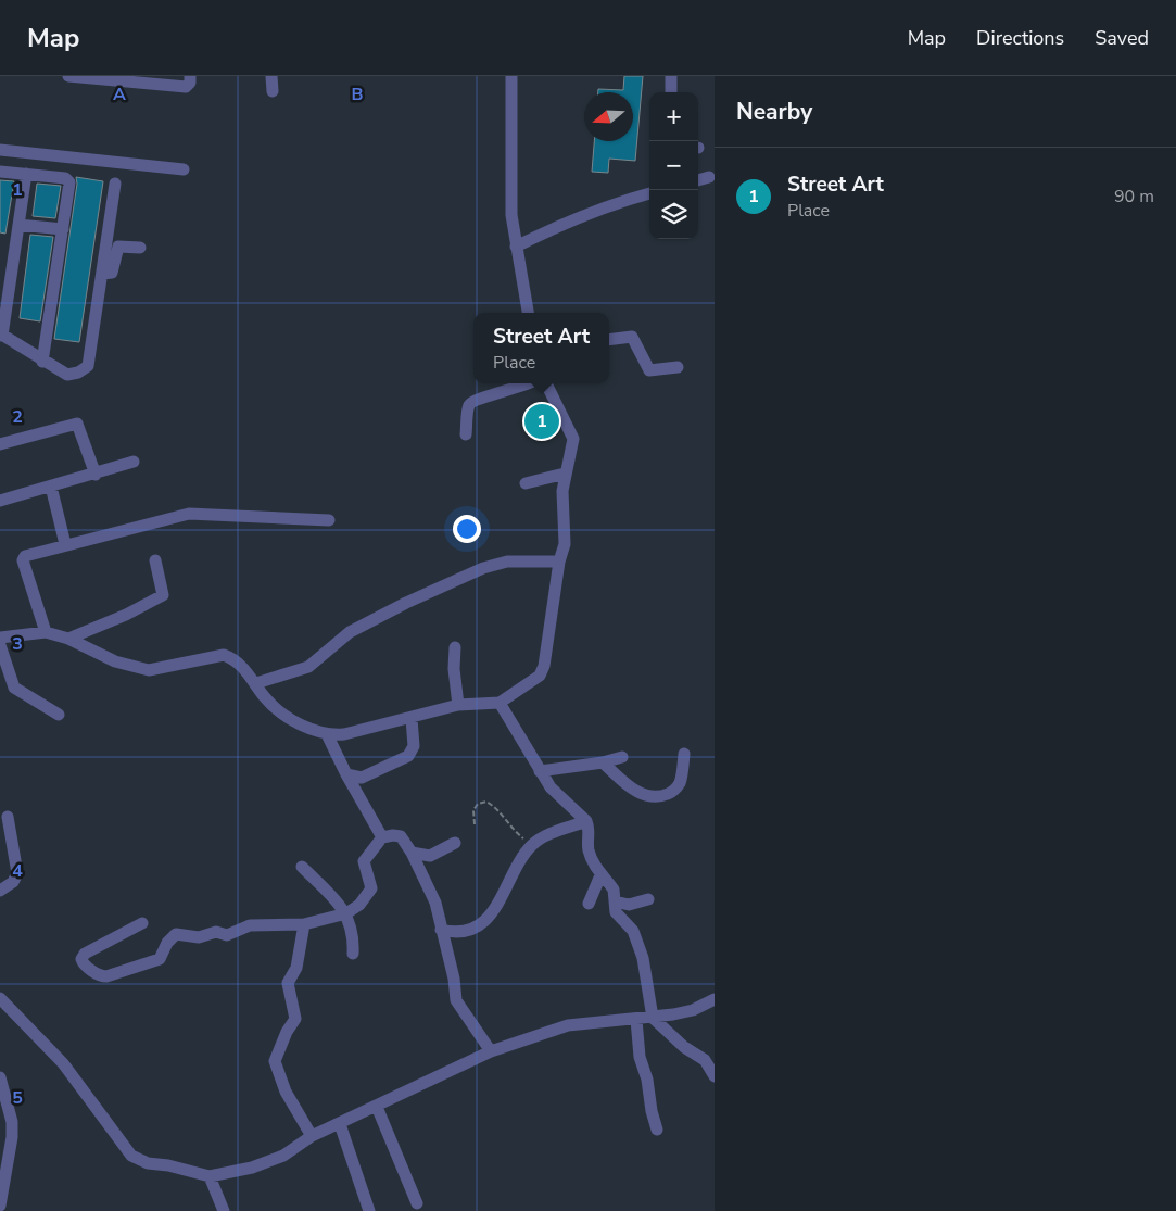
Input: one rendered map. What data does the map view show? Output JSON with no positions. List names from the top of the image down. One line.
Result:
{"north":"left","page":{"header":"Map","nav":["Map","Directions","Saved"],"heading":"Nearby","map_buttons":["+","−"],"list":[{"mark":"1","name":"Street Art","note":"Place","value":"90 m"}],"popup":["Street Art","Place"],"pins":"1"},"grid":{"columns":["A","B"],"rows":["1","2","3","4","5"]}}
